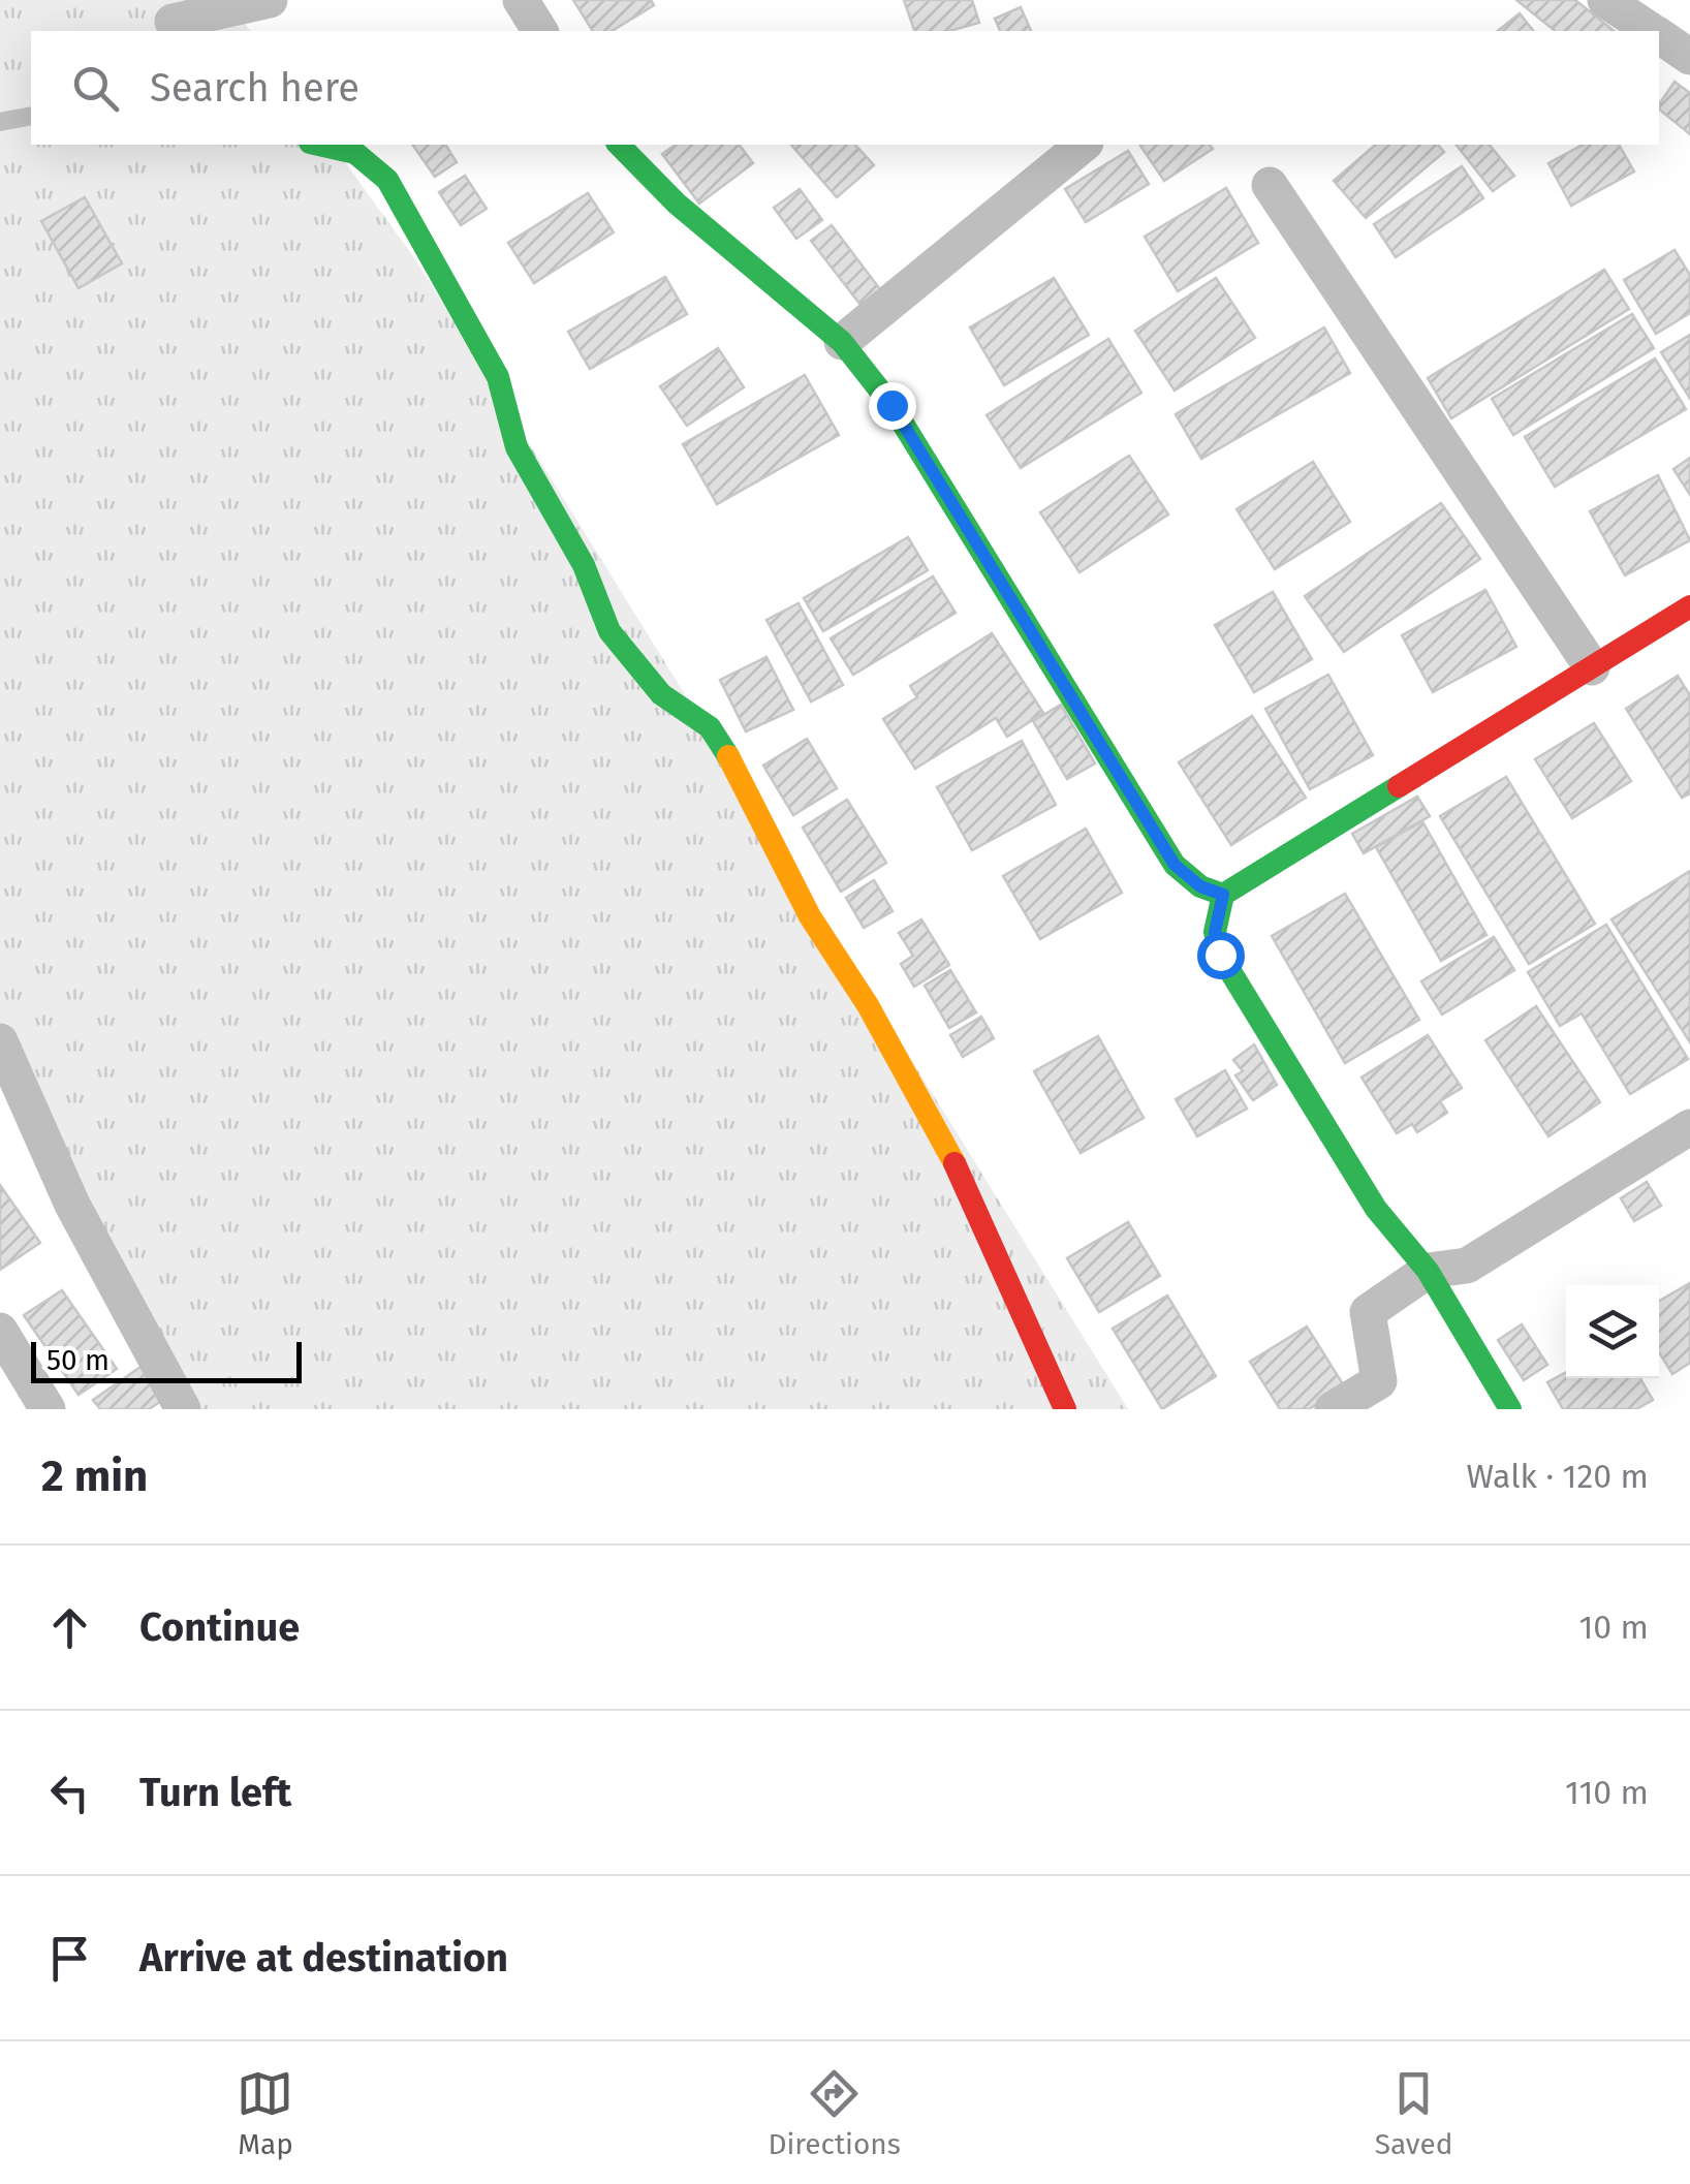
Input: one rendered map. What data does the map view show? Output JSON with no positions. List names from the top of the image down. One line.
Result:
{"scale_bar":"50 m","page":{"search":"Search here","scale":"50 m","heading":["2 min","Walk · 120 m"],"list":[["Continue","10 m"],["Turn left","110 m"],"Arrive at destination"],"nav":["Map","Directions","Saved"]}}
